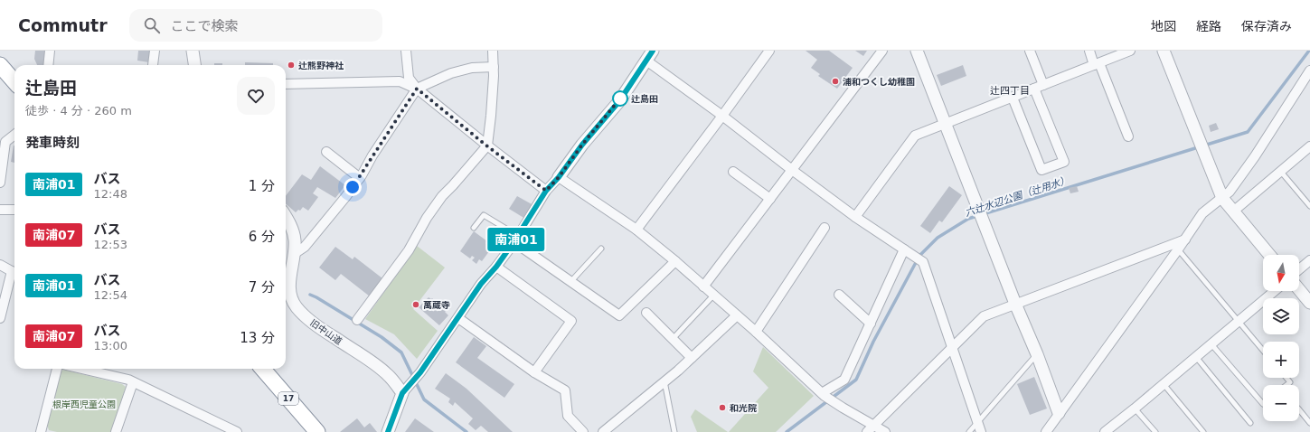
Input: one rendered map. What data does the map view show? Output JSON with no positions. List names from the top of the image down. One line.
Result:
{"streets":{"highway":["17"],"street":["旧中山道"]},"districts":["辻四丁目"],"water":["六辻水辺公園（辻用水）"],"parks":["根岸西児童公園"],"places":["辻熊野神社","浦和つくし幼稚園","辻島田","萬蔵寺","和光院"],"lines":["bus line 南浦01"],"north":"bottom","page":{"header":"Commutr","search":"ここで検索","nav":["地図","経路","保存済み"],"on_map":"南浦01","heading":[["辻島田","徒歩 · 4 分 · 260 m"],"発車時刻"],"list":[{"mark":"南浦01","name":"バス","note":"12:48","value":"1 分"},{"mark":"南浦07","name":"バス","note":"12:53","value":"6 分"},{"mark":"南浦01","name":"バス","note":"12:54","value":"7 分"},{"mark":"南浦07","name":"バス","note":"13:00","value":"13 分"}],"map_buttons":["+","−"]}}
